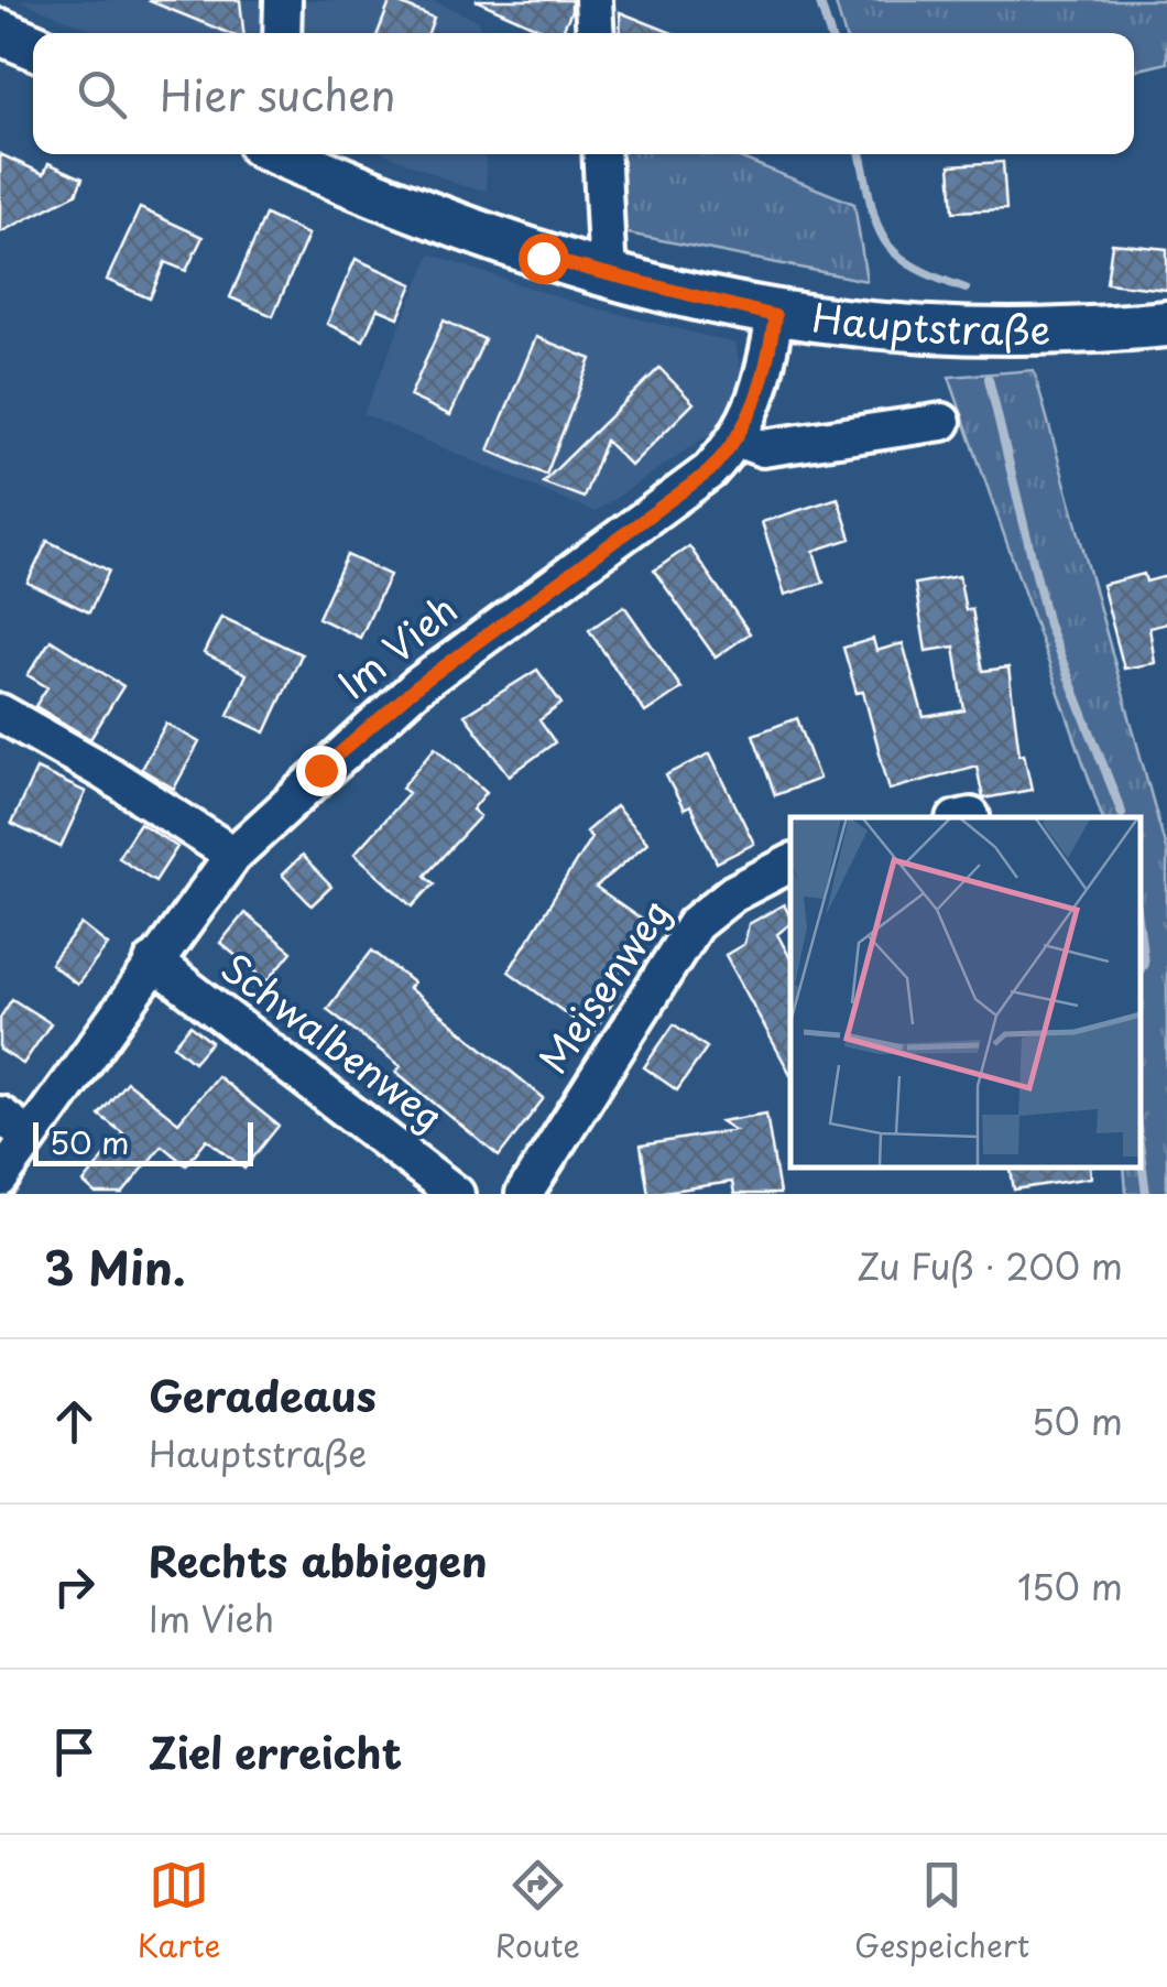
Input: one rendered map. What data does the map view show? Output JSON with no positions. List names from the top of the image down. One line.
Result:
{"streets":{"main road":["Hauptstraße"],"street":["Im Vieh","Meisenweg","Schwalbenweg"]},"crossings":[["Hauptstraße","Im Vieh"],["Im Vieh","Schwalbenweg"]],"scale_bar":"50 m","page":{"search":"Hier suchen","scale":"50 m","heading":["3 Min.","Zu Fuß · 200 m"],"list":[["Geradeaus","Hauptstraße","50 m"],["Rechts abbiegen","Im Vieh","150 m"],"Ziel erreicht"],"nav":["Karte","Route","Gespeichert"]}}
